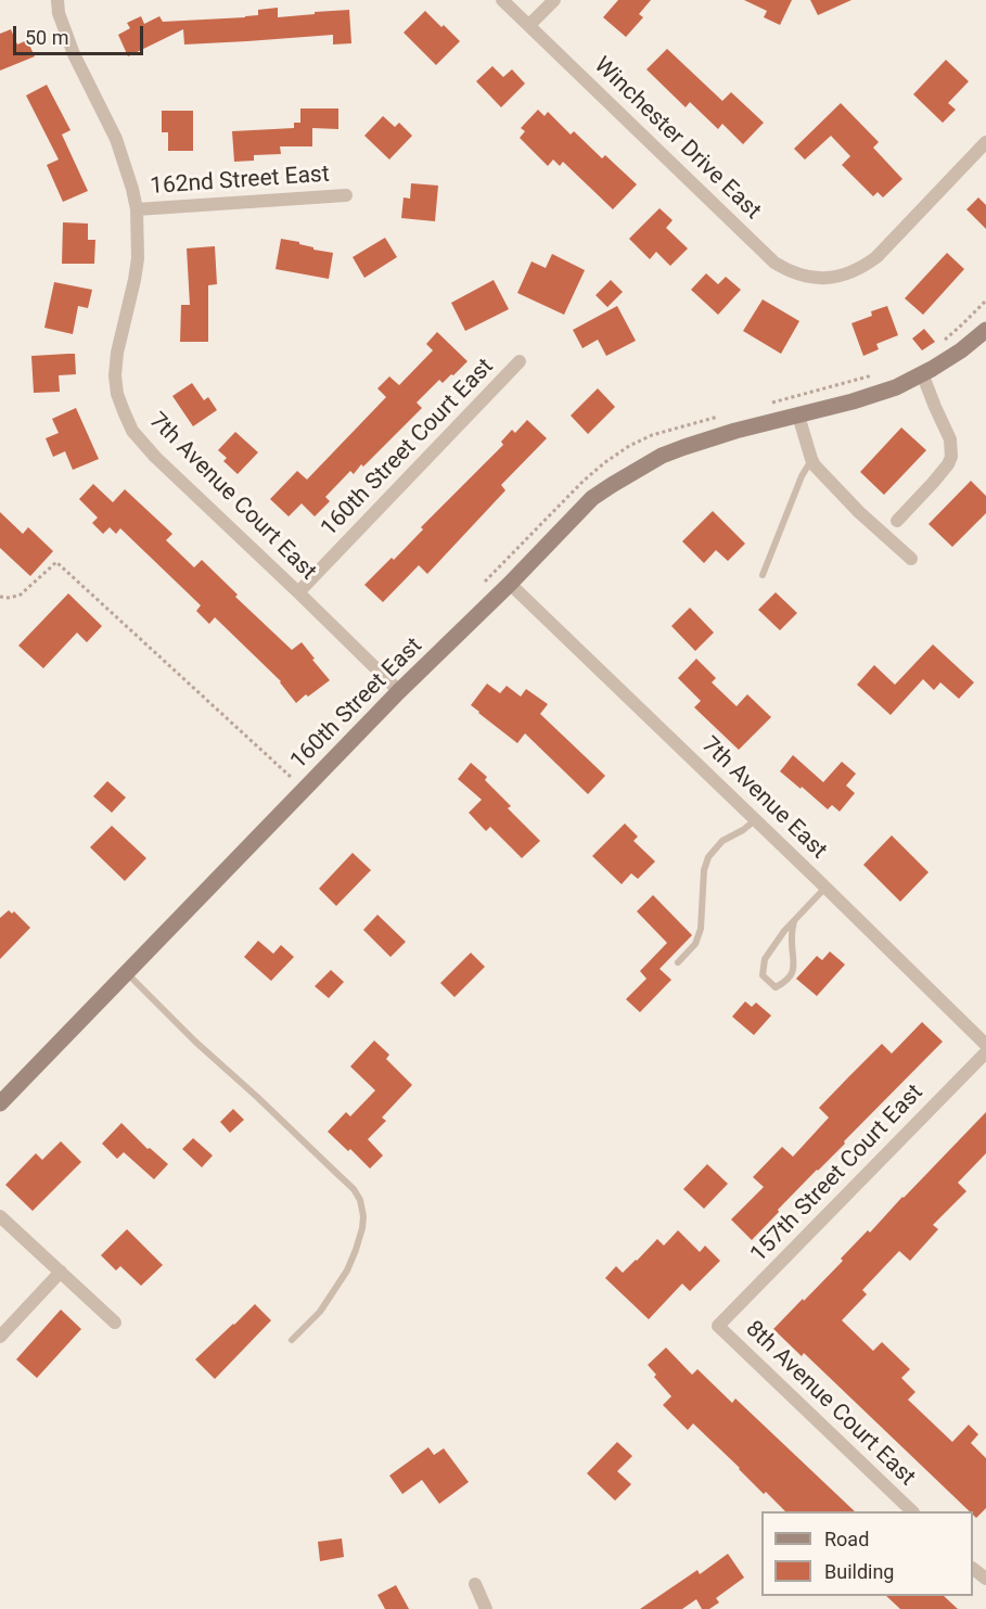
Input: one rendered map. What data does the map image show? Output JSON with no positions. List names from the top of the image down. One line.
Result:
{"streets":{"street":["Winchester Drive East","162nd Street East","160th Street Court East","7th Avenue Court East","160th Street East","7th Avenue East","157th Street Court East","8th Avenue Court East"]},"crossings":[["162nd Street East","7th Avenue Court East"],["160th Street Court East","7th Avenue Court East"],["7th Avenue Court East","160th Street East"],["160th Street East","7th Avenue East"],["157th Street Court East","8th Avenue Court East"]],"legend":["Road","Building"],"scale_bar":"50 m"}
